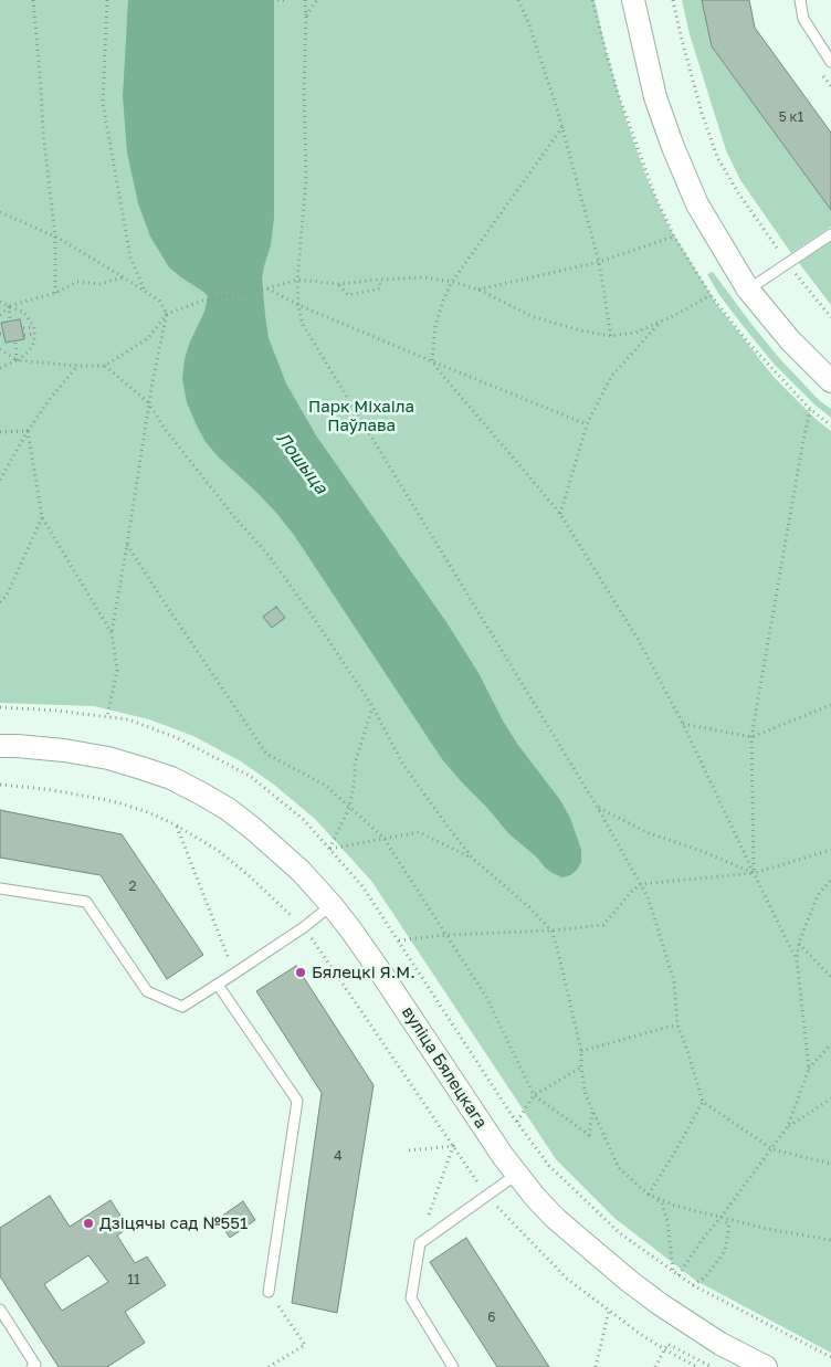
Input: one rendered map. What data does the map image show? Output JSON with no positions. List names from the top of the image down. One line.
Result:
{"streets":{"street":["вуліца Бялецкага"]},"water":["Лошыца"],"parks":["Парк Міхаіла Паўлава"],"places":["Бялецкі Я.М.","Дзіцячы сад №551"],"house_numbers":["5 к1","2","4","11","6"]}
